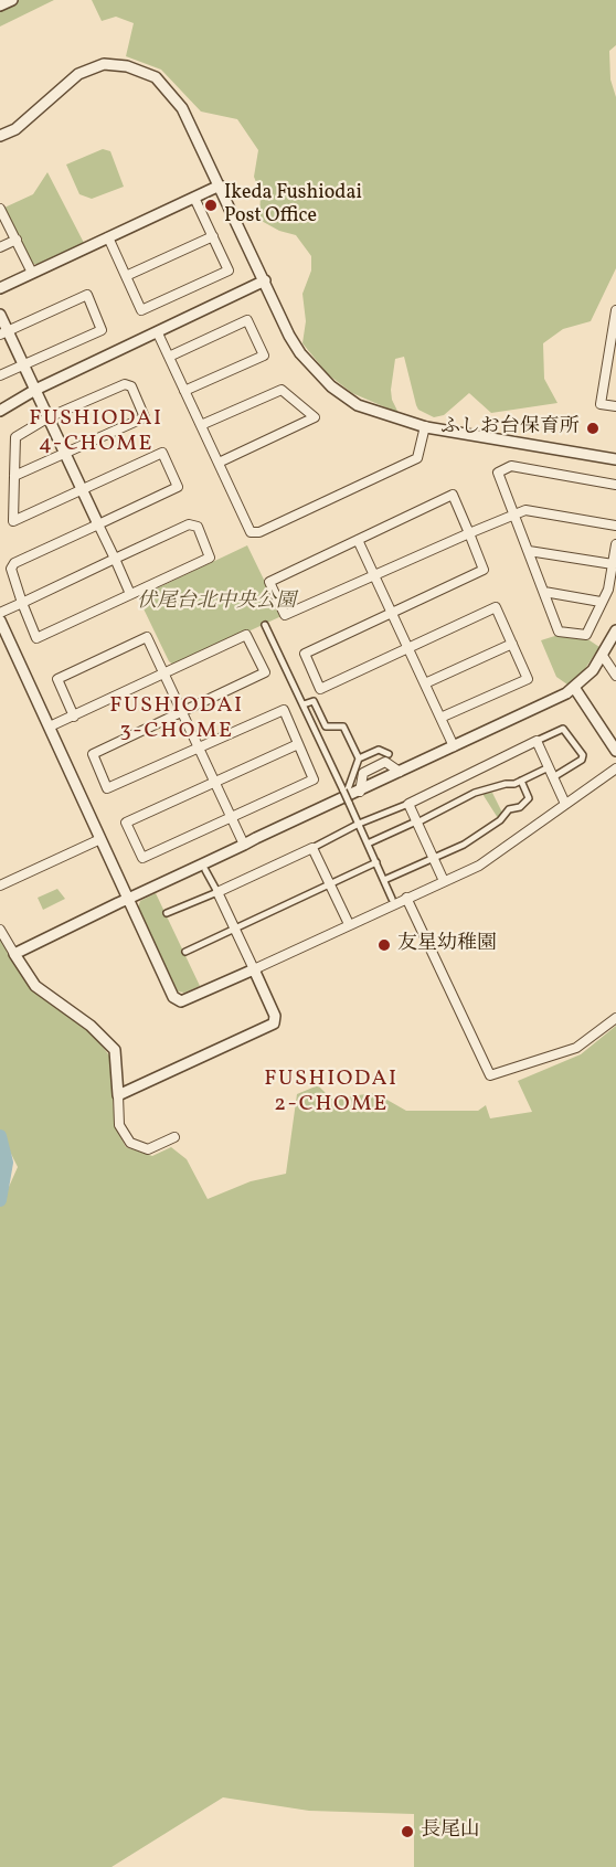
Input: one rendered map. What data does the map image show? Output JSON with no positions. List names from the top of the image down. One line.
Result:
{"districts":["FUSHIODAI 4-CHOME","FUSHIODAI 3-CHOME","FUSHIODAI 2-CHOME"],"parks":["伏尾台北中央公園"],"places":["Ikeda Fushiodai Post Office","ふしお台保育所","友星幼稚園","長尾山"]}
